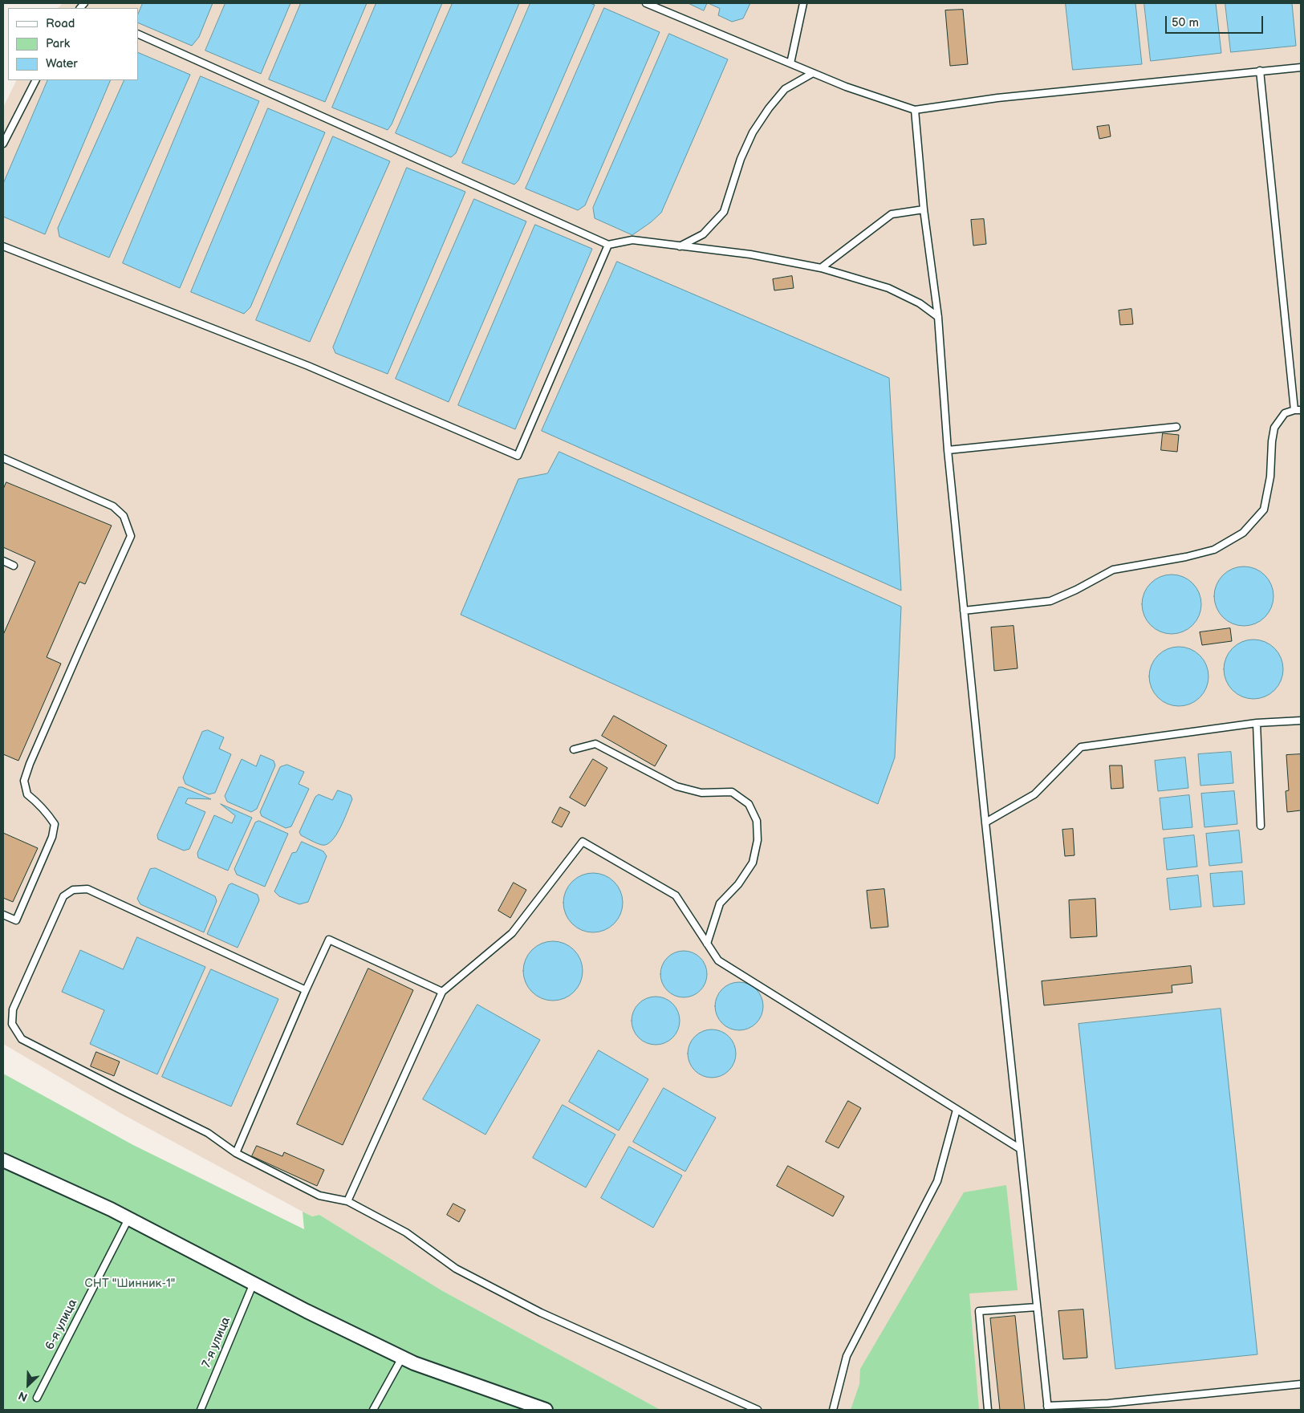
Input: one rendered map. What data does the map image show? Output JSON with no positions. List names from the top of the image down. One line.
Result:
{"streets":{"lane":["6-я улица","7-я улица"]},"parks":["СНТ \"Шинник-1\""],"legend":["Road","Park","Water"],"scale_bar":"50 m","north":"bottom left"}
